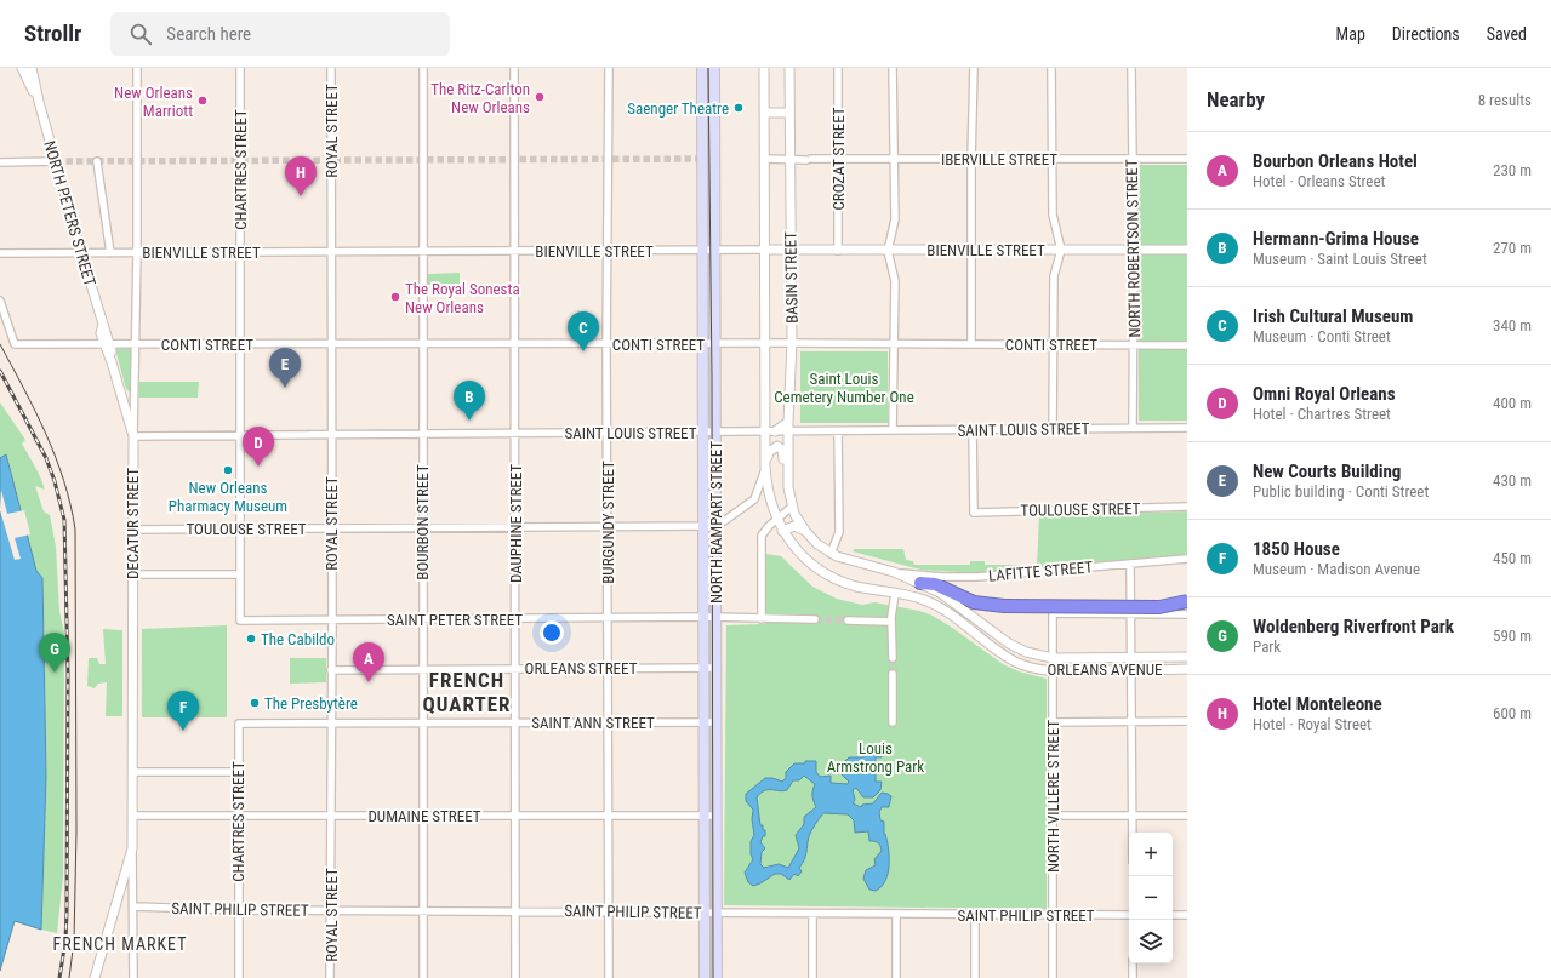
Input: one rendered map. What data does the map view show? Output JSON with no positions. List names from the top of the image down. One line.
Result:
{"streets":{"main road":["NORTH RAMPART STREET"],"street":["ROYAL STREET","CROZAT STREET","IBERVILLE STREET","CHARTRES STREET","NORTH PETERS STREET","NORTH ROBERTSON STREET","BIENVILLE STREET","BASIN STREET","CONTI STREET","SAINT LOUIS STREET","TOULOUSE STREET","BOURBON STREET","BURGUNDY STREET","DECATUR STREET","DAUPHINE STREET","LAFITTE STREET","SAINT PETER STREET","ORLEANS STREET","ORLEANS AVENUE","SAINT ANN STREET","NORTH VILLERE STREET","DUMAINE STREET","SAINT PHILIP STREET"]},"crossings":[["ROYAL STREET","BIENVILLE STREET"],["ROYAL STREET","CONTI STREET"],["ROYAL STREET","SAINT LOUIS STREET"],["ROYAL STREET","TOULOUSE STREET"],["ROYAL STREET","SAINT PETER STREET"],["ROYAL STREET","ORLEANS STREET"],["ROYAL STREET","SAINT ANN STREET"],["ROYAL STREET","DUMAINE STREET"],["ROYAL STREET","SAINT PHILIP STREET"],["CROZAT STREET","IBERVILLE STREET"],["CROZAT STREET","BIENVILLE STREET"],["IBERVILLE STREET","NORTH ROBERTSON STREET"],["IBERVILLE STREET","BASIN STREET"],["CHARTRES STREET","BIENVILLE STREET"],["CHARTRES STREET","CONTI STREET"],["CHARTRES STREET","SAINT LOUIS STREET"],["CHARTRES STREET","TOULOUSE STREET"],["CHARTRES STREET","SAINT PETER STREET"],["CHARTRES STREET","SAINT ANN STREET"],["CHARTRES STREET","DUMAINE STREET"],["CHARTRES STREET","SAINT PHILIP STREET"],["NORTH PETERS STREET","BIENVILLE STREET"],["NORTH PETERS STREET","CONTI STREET"],["NORTH PETERS STREET","SAINT LOUIS STREET"],["NORTH PETERS STREET","DECATUR STREET"],["NORTH ROBERTSON STREET","BIENVILLE STREET"],["NORTH ROBERTSON STREET","CONTI STREET"],["NORTH ROBERTSON STREET","SAINT LOUIS STREET"],["BIENVILLE STREET","BASIN STREET"],["BIENVILLE STREET","BOURBON STREET"],["BIENVILLE STREET","BURGUNDY STREET"],["BIENVILLE STREET","NORTH RAMPART STREET"],["BIENVILLE STREET","DECATUR STREET"],["BIENVILLE STREET","DAUPHINE STREET"],["BASIN STREET","CONTI STREET"],["BASIN STREET","SAINT LOUIS STREET"],["BASIN STREET","TOULOUSE STREET"],["BASIN STREET","ORLEANS AVENUE"],["CONTI STREET","BOURBON STREET"],["CONTI STREET","BURGUNDY STREET"],["CONTI STREET","NORTH RAMPART STREET"],["CONTI STREET","DECATUR STREET"],["CONTI STREET","DAUPHINE STREET"],["SAINT LOUIS STREET","TOULOUSE STREET"],["SAINT LOUIS STREET","BOURBON STREET"],["SAINT LOUIS STREET","BURGUNDY STREET"],["SAINT LOUIS STREET","NORTH RAMPART STREET"],["SAINT LOUIS STREET","DECATUR STREET"],["SAINT LOUIS STREET","DAUPHINE STREET"],["TOULOUSE STREET","BOURBON STREET"],["TOULOUSE STREET","BURGUNDY STREET"],["TOULOUSE STREET","NORTH RAMPART STREET"],["TOULOUSE STREET","DECATUR STREET"],["TOULOUSE STREET","DAUPHINE STREET"],["TOULOUSE STREET","ORLEANS AVENUE"],["BOURBON STREET","SAINT PETER STREET"],["BOURBON STREET","ORLEANS STREET"],["BOURBON STREET","SAINT ANN STREET"],["BOURBON STREET","DUMAINE STREET"],["BOURBON STREET","SAINT PHILIP STREET"],["BURGUNDY STREET","SAINT PETER STREET"],["BURGUNDY STREET","ORLEANS STREET"],["BURGUNDY STREET","SAINT ANN STREET"],["BURGUNDY STREET","DUMAINE STREET"],["BURGUNDY STREET","SAINT PHILIP STREET"],["NORTH RAMPART STREET","SAINT PETER STREET"],["NORTH RAMPART STREET","ORLEANS STREET"],["NORTH RAMPART STREET","SAINT ANN STREET"],["NORTH RAMPART STREET","DUMAINE STREET"],["NORTH RAMPART STREET","SAINT PHILIP STREET"],["DECATUR STREET","DUMAINE STREET"],["DECATUR STREET","SAINT PHILIP STREET"],["DAUPHINE STREET","SAINT PETER STREET"],["DAUPHINE STREET","ORLEANS STREET"],["DAUPHINE STREET","SAINT ANN STREET"],["DAUPHINE STREET","DUMAINE STREET"],["DAUPHINE STREET","SAINT PHILIP STREET"],["LAFITTE STREET","ORLEANS AVENUE"],["ORLEANS AVENUE","NORTH VILLERE STREET"],["NORTH VILLERE STREET","SAINT PHILIP STREET"]],"districts":["FRENCH QUARTER","FRENCH MARKET"],"parks":["Saint Louis Cemetery Number One","Louis Armstrong Park"],"places":["The Ritz-Carlton New Orleans","New Orleans Marriott","Saenger Theatre","The Royal Sonesta New Orleans","New Orleans Pharmacy Museum","The Cabildo","The Presbytère"],"page":{"header":"Strollr","search":"Search here","nav":["Map","Directions","Saved"],"heading":["Nearby","8 results"],"list":[{"mark":"A","name":"Bourbon Orleans Hotel","note":"Hotel · Orleans Street","value":"230 m"},{"mark":"B","name":"Hermann-Grima House","note":"Museum · Saint Louis Street","value":"270 m"},{"mark":"C","name":"Irish Cultural Museum","note":"Museum · Conti Street","value":"340 m"},{"mark":"D","name":"Omni Royal Orleans","note":"Hotel · Chartres Street","value":"400 m"},{"mark":"E","name":"New Courts Building","note":"Public building · Conti Street","value":"430 m"},{"mark":"F","name":"1850 House","note":"Museum · Madison Avenue","value":"450 m"},{"mark":"G","name":"Woldenberg Riverfront Park","note":"Park","value":"590 m"},{"mark":"H","name":"Hotel Monteleone","note":"Hotel · Royal Street","value":"600 m"}],"pins":["H","C","E","B","D","G","A","F"],"map_buttons":["+","−"]}}
